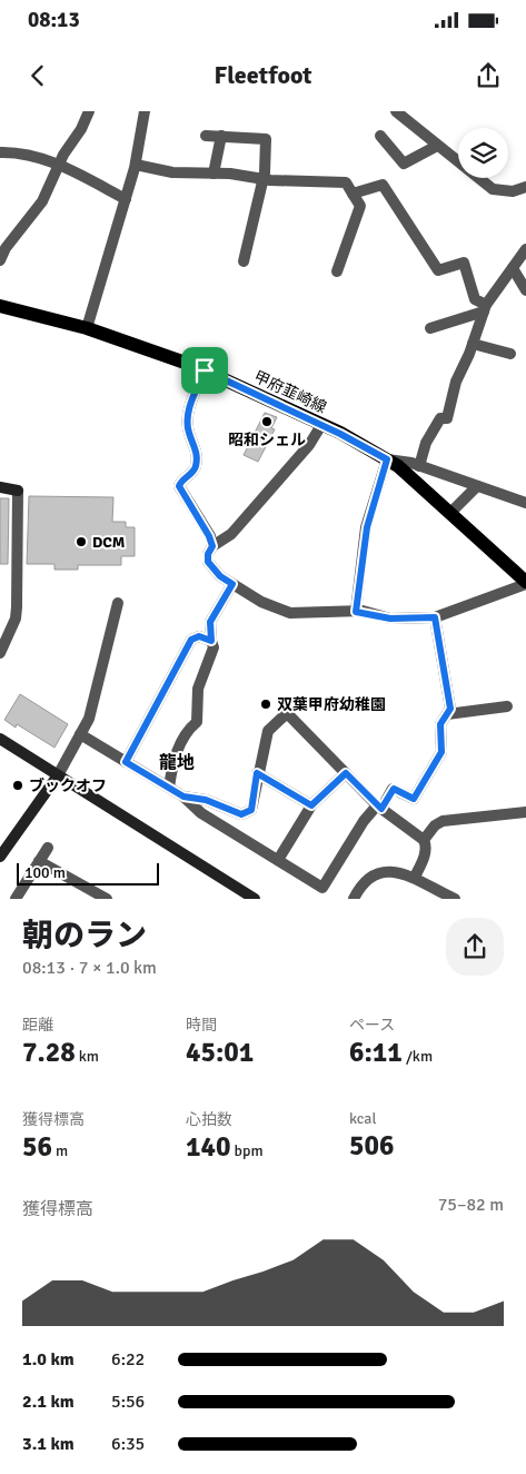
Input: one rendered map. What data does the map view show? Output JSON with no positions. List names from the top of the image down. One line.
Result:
{"streets":{"main road":["甲府韮崎線"]},"districts":["龍地"],"places":["昭和シェル","DCM","双葉甲府幼稚園","ブックオフ"],"scale_bar":"100 m","page":{"status":"08:13","header":"Fleetfoot","scale":"100 m","heading":["朝のラン","08:13 · 7 × 1.0 km"],"stats":[["距離","7.28 km"],["時間","45:01"],["ペース","6:11 /km"],["獲得標高","56 m"],["心拍数","140 bpm"],["kcal","506"]],"chart":["獲得標高","75–82 m"],"list":[{"name":"1.0 km","note":"6:22"},{"name":"2.1 km","note":"5:56"},{"name":"3.1 km","note":"6:35"}]}}
